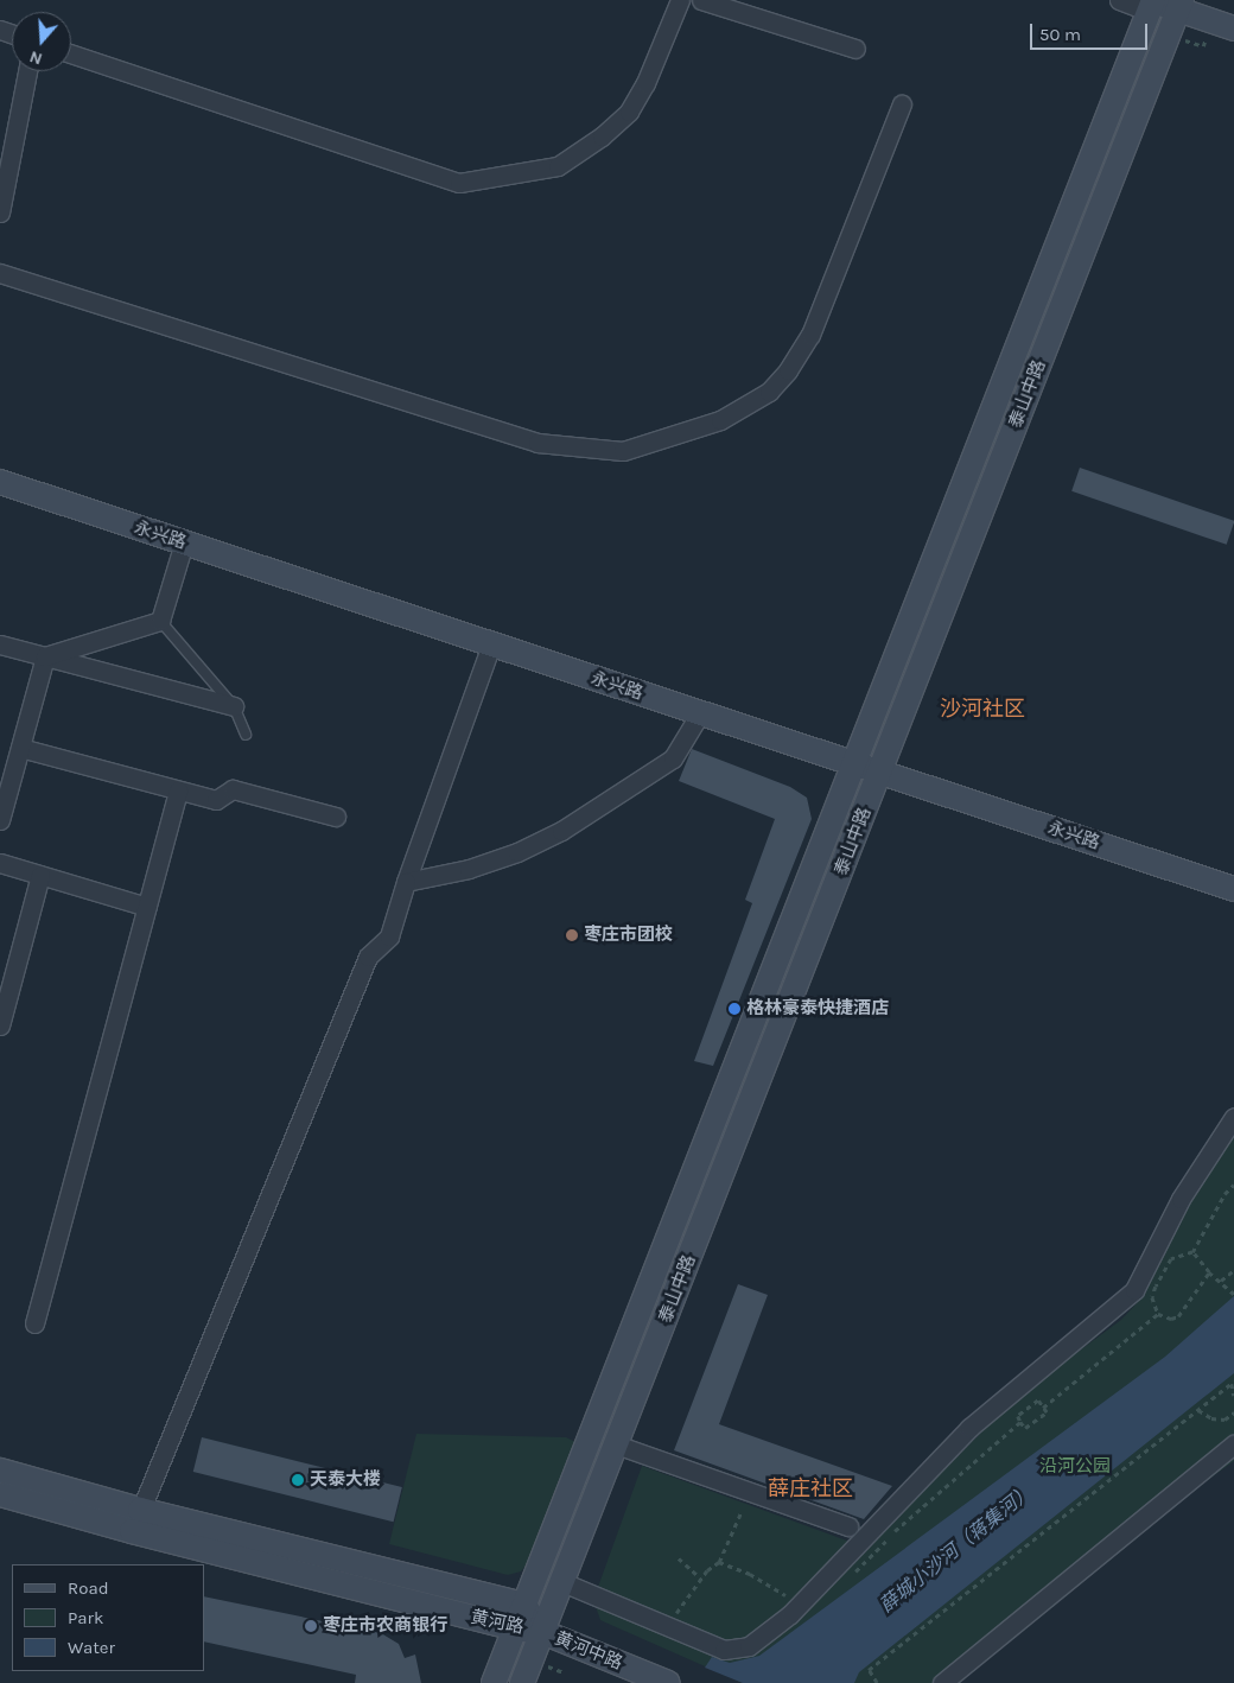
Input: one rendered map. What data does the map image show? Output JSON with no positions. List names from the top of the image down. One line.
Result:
{"streets":{"main road":["泰山中路","永兴路","黄河路","黄河中路"]},"crossings":[["泰山中路","永兴路"],["泰山中路","黄河路"],["泰山中路","黄河中路"],["黄河路","黄河中路"]],"districts":["沙河社区","薛庄社区"],"water":["薛城小沙河（蒋集河）"],"parks":["沿河公园"],"places":["枣庄市团校","格林豪泰快捷酒店","天泰大楼","枣庄市农商银行"],"legend":["Road","Park","Water"],"scale_bar":"50 m","north":"bottom"}
